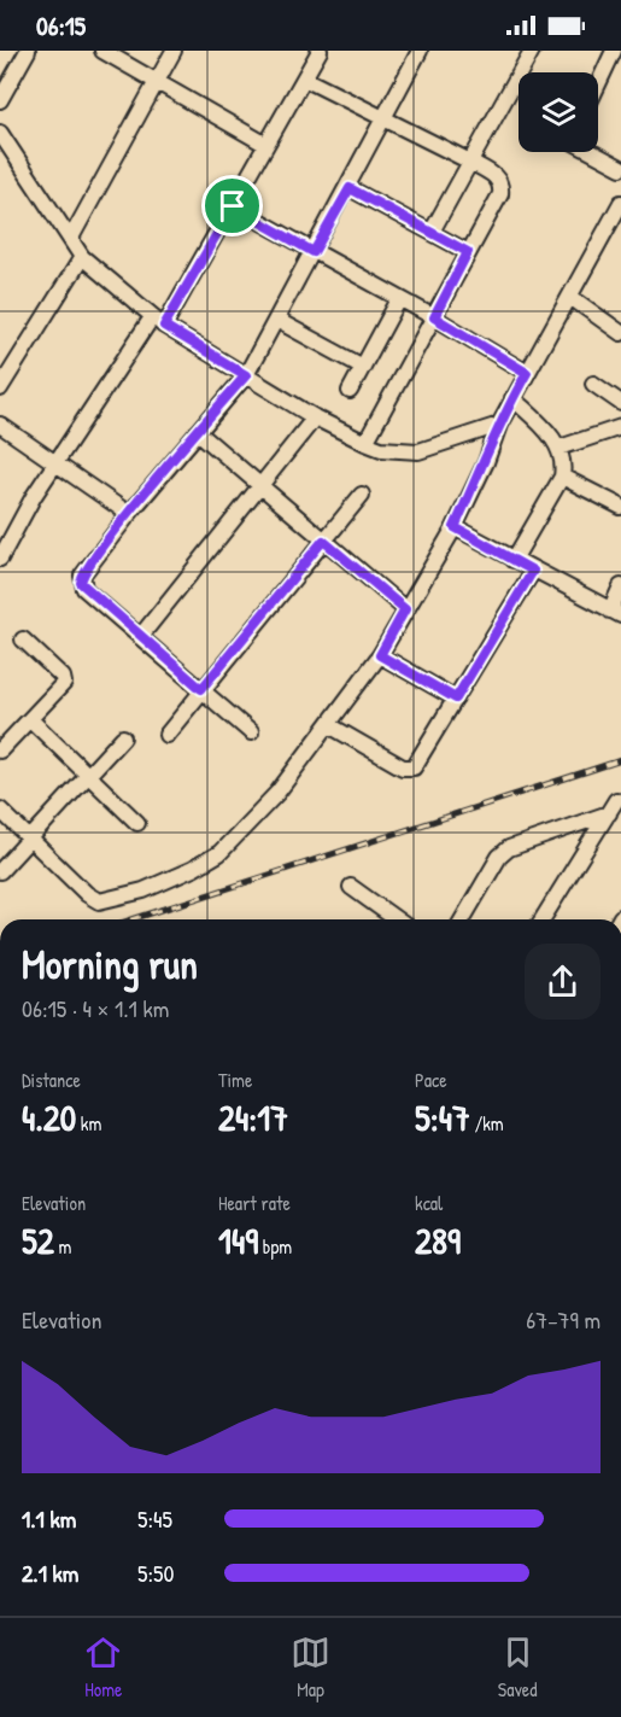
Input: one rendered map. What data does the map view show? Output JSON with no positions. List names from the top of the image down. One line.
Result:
{"page":{"status":"06:15","heading":["Morning run","06:15 · 4 × 1.1 km"],"stats":[["Distance","4.20 km"],["Time","24:17"],["Pace","5:47 /km"],["Elevation","52 m"],["Heart rate","149 bpm"],["kcal","289"]],"chart":["Elevation","67–79 m"],"list":[{"name":"1.1 km","note":"5:45"},{"name":"2.1 km","note":"5:50"}],"tabs":["Home","Map","Saved"]}}
